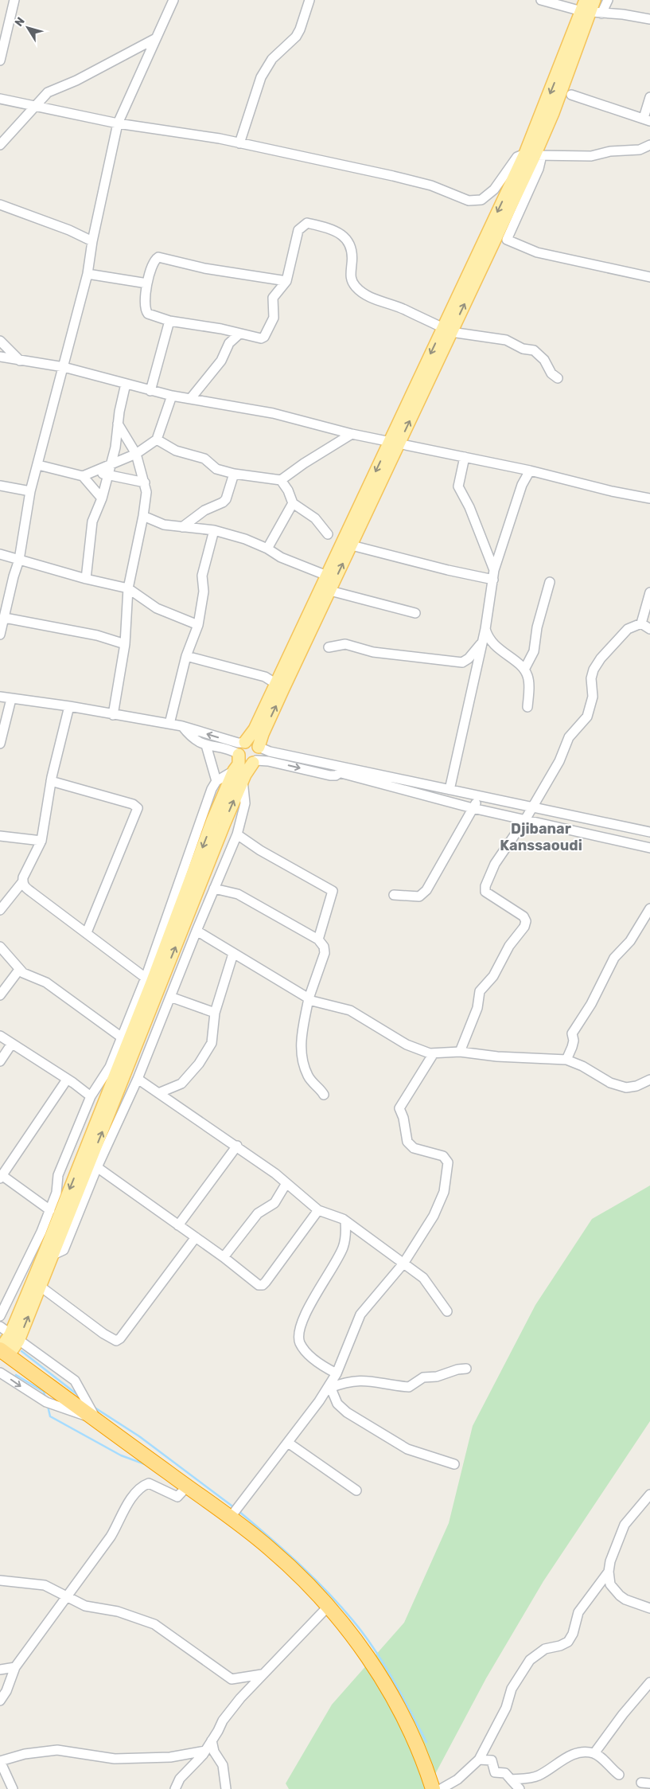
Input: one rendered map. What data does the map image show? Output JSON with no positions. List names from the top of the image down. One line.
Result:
{"districts":["Djibanar Kanssaoudi"],"north":"top left"}
